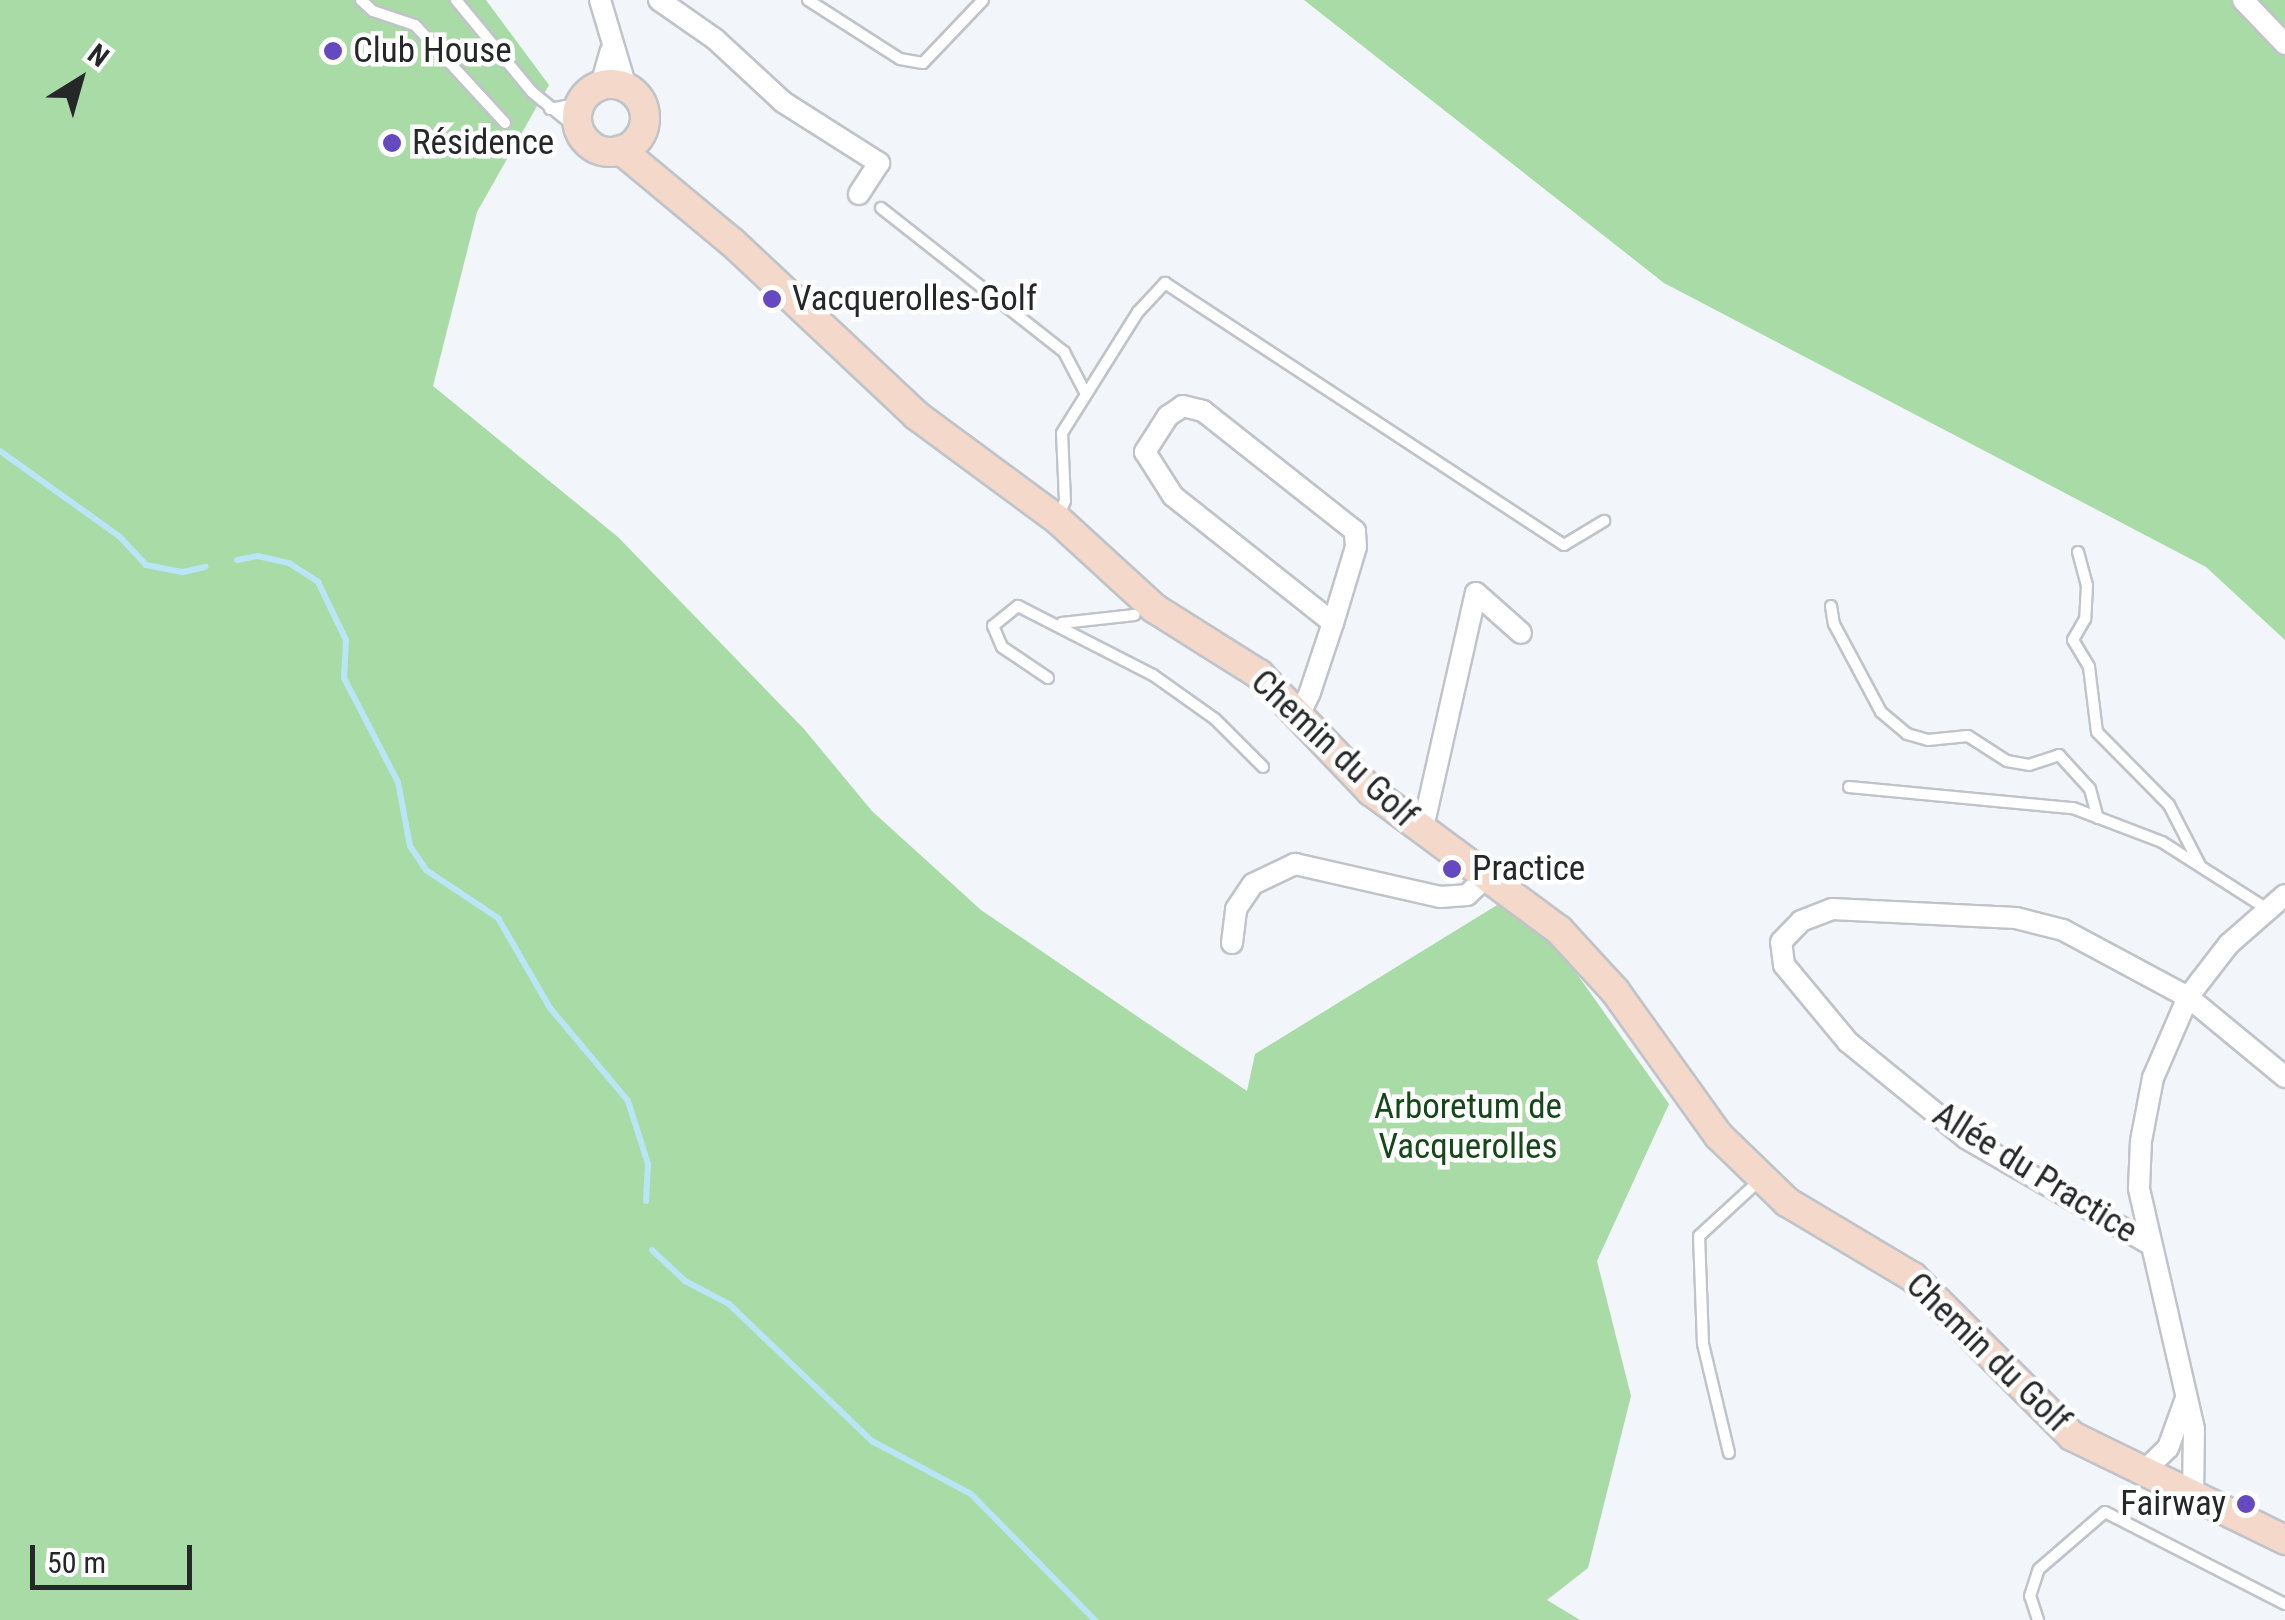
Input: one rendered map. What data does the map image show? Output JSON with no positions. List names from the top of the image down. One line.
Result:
{"streets":{"street":["Chemin du Golf","Allée du Practice"]},"parks":["Arboretum de Vacquerolles"],"places":["Club House","Résidence","Vacquerolles-Golf","Practice","Fairway"],"scale_bar":"50 m","north":"top right"}
